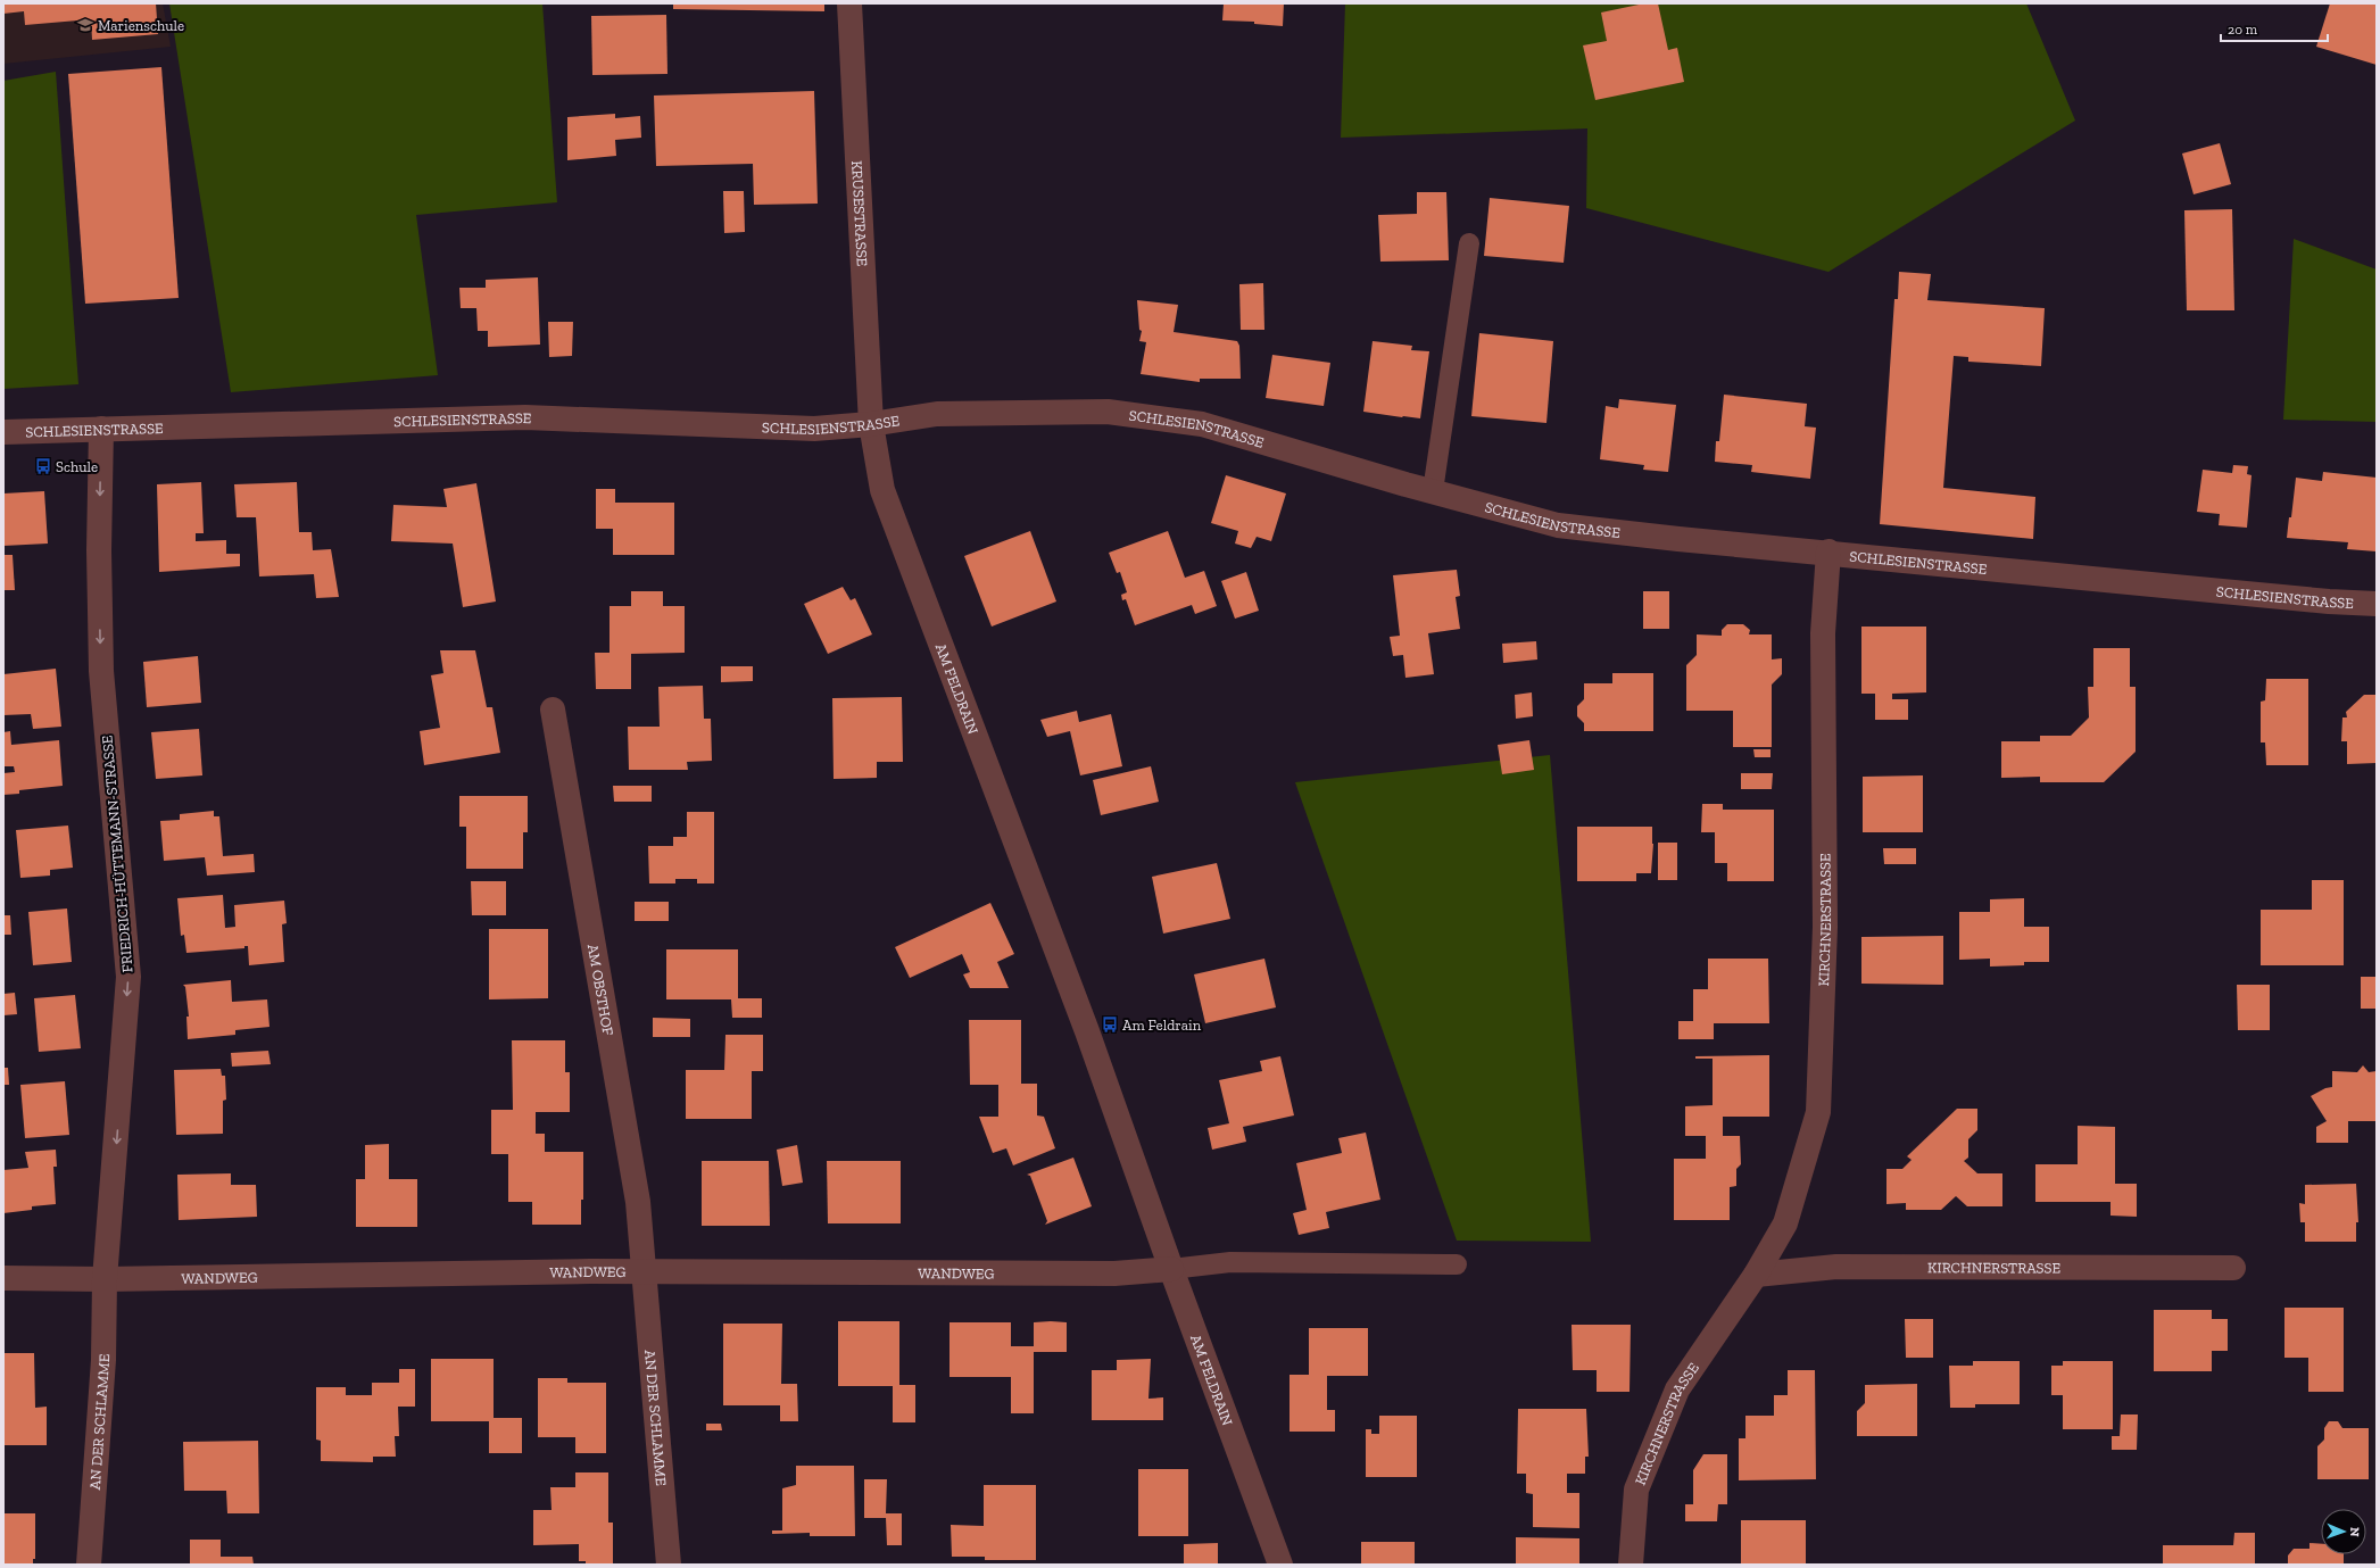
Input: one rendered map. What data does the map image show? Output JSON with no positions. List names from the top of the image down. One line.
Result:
{"streets":{"street":["KRUSESTRASSE","SCHLESIENSTRASSE","AM FELDRAIN","FRIEDRICH-HÜTTEMANN-STRASSE","KIRCHNERSTRASSE","AM OBSTHOF","WANDWEG","AN DER SCHLAMME"]},"crossings":[["KRUSESTRASSE","SCHLESIENSTRASSE"],["KRUSESTRASSE","AM FELDRAIN"],["SCHLESIENSTRASSE","AM FELDRAIN"],["SCHLESIENSTRASSE","FRIEDRICH-HÜTTEMANN-STRASSE"],["SCHLESIENSTRASSE","KIRCHNERSTRASSE"],["AM FELDRAIN","WANDWEG"],["FRIEDRICH-HÜTTEMANN-STRASSE","WANDWEG"],["FRIEDRICH-HÜTTEMANN-STRASSE","AN DER SCHLAMME"],["AM OBSTHOF","WANDWEG"],["AM OBSTHOF","AN DER SCHLAMME"],["WANDWEG","AN DER SCHLAMME"]],"one_way":["FRIEDRICH-HÜTTEMANN-STRASSE"],"places":{"school or university":["Marienschule"],"bus stop":["Schule","Am Feldrain"]},"scale_bar":"20 m","north":"right"}
